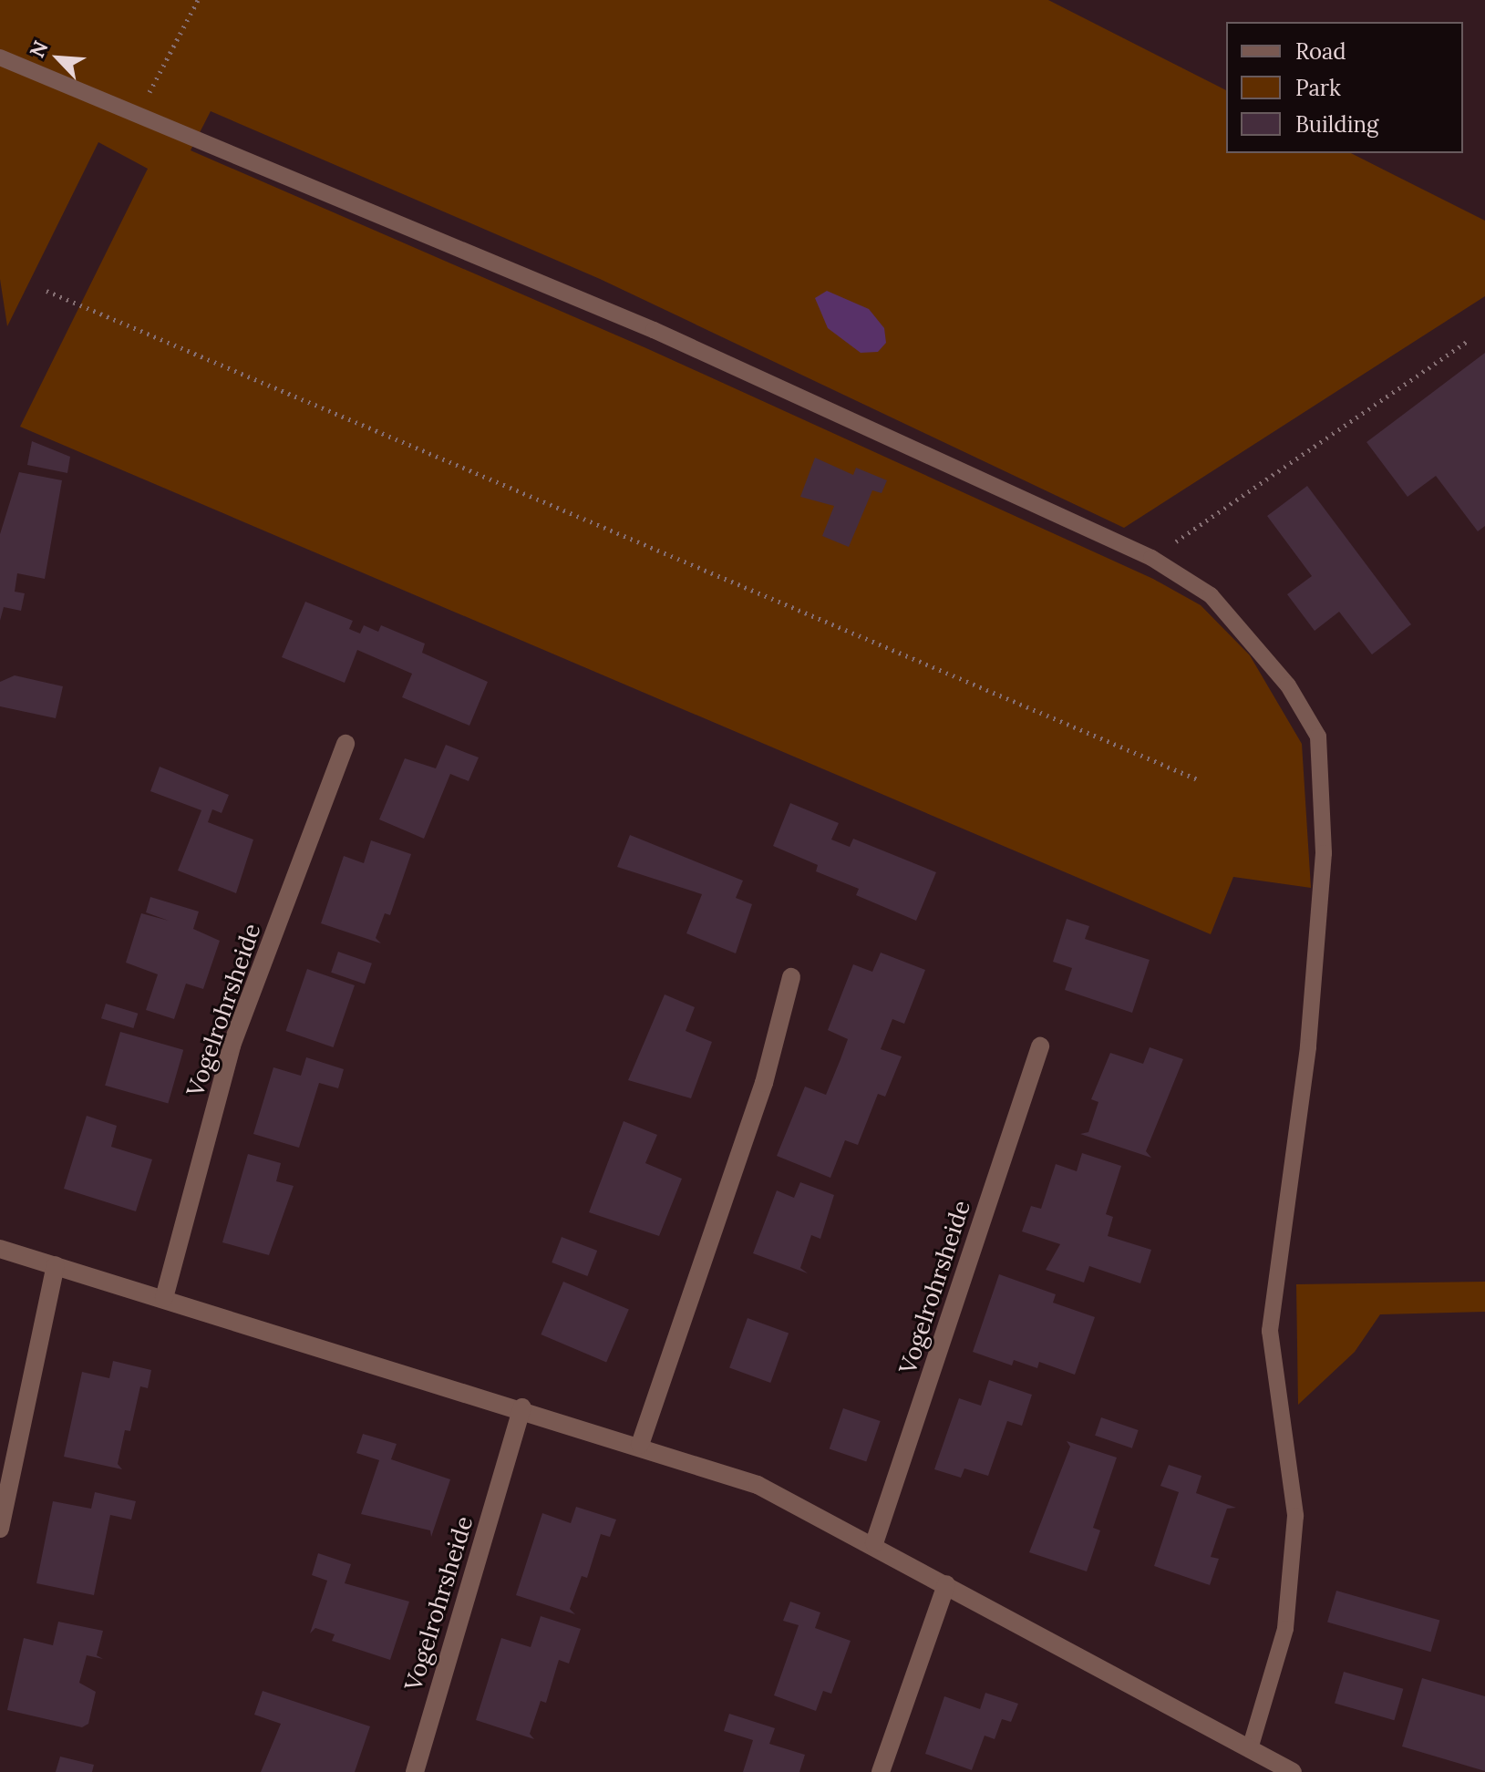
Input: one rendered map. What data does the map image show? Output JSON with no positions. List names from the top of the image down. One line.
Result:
{"streets":{"street":["Vogelrohrsheide"]},"legend":["Road","Park","Building"],"north":"top left"}
